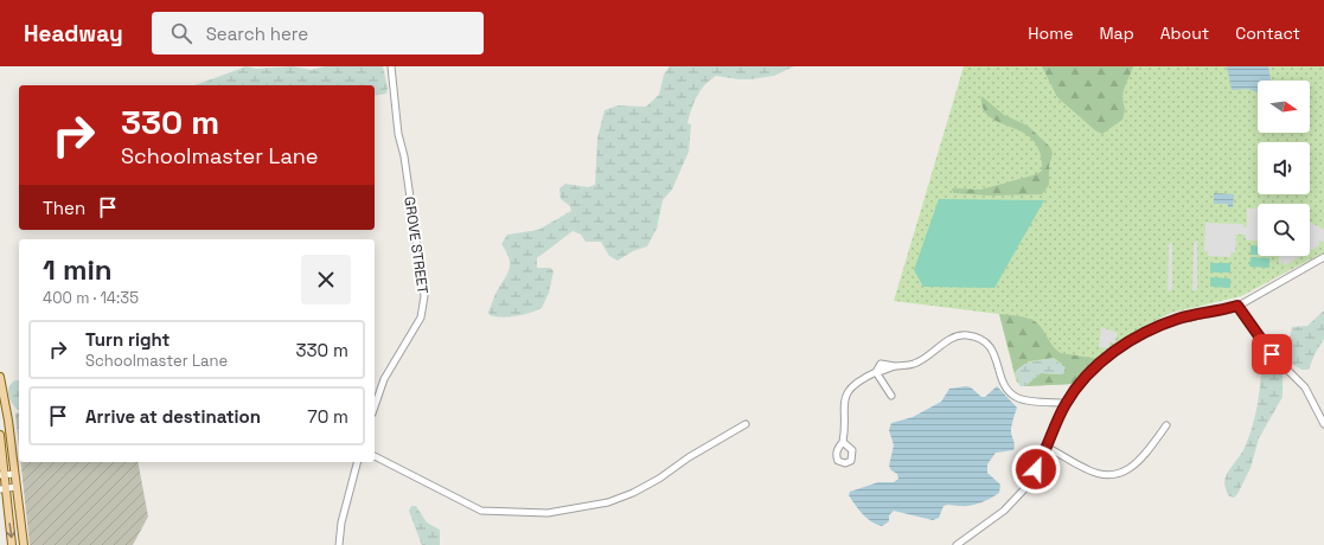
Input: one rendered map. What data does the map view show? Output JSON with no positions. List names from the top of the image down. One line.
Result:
{"streets":{"street":["GROVE STREET"]},"north":"right","page":{"header":"Headway","search":"Search here","nav":["Home","Map","About","Contact"],"turn":["330 m","Schoolmaster Lane"],"then":"Then","heading":["1 min","400 m · 14:35"],"list":[{"name":"Turn right","note":"Schoolmaster Lane","value":"330 m"},{"name":"Arrive at destination","value":"70 m"}]}}
